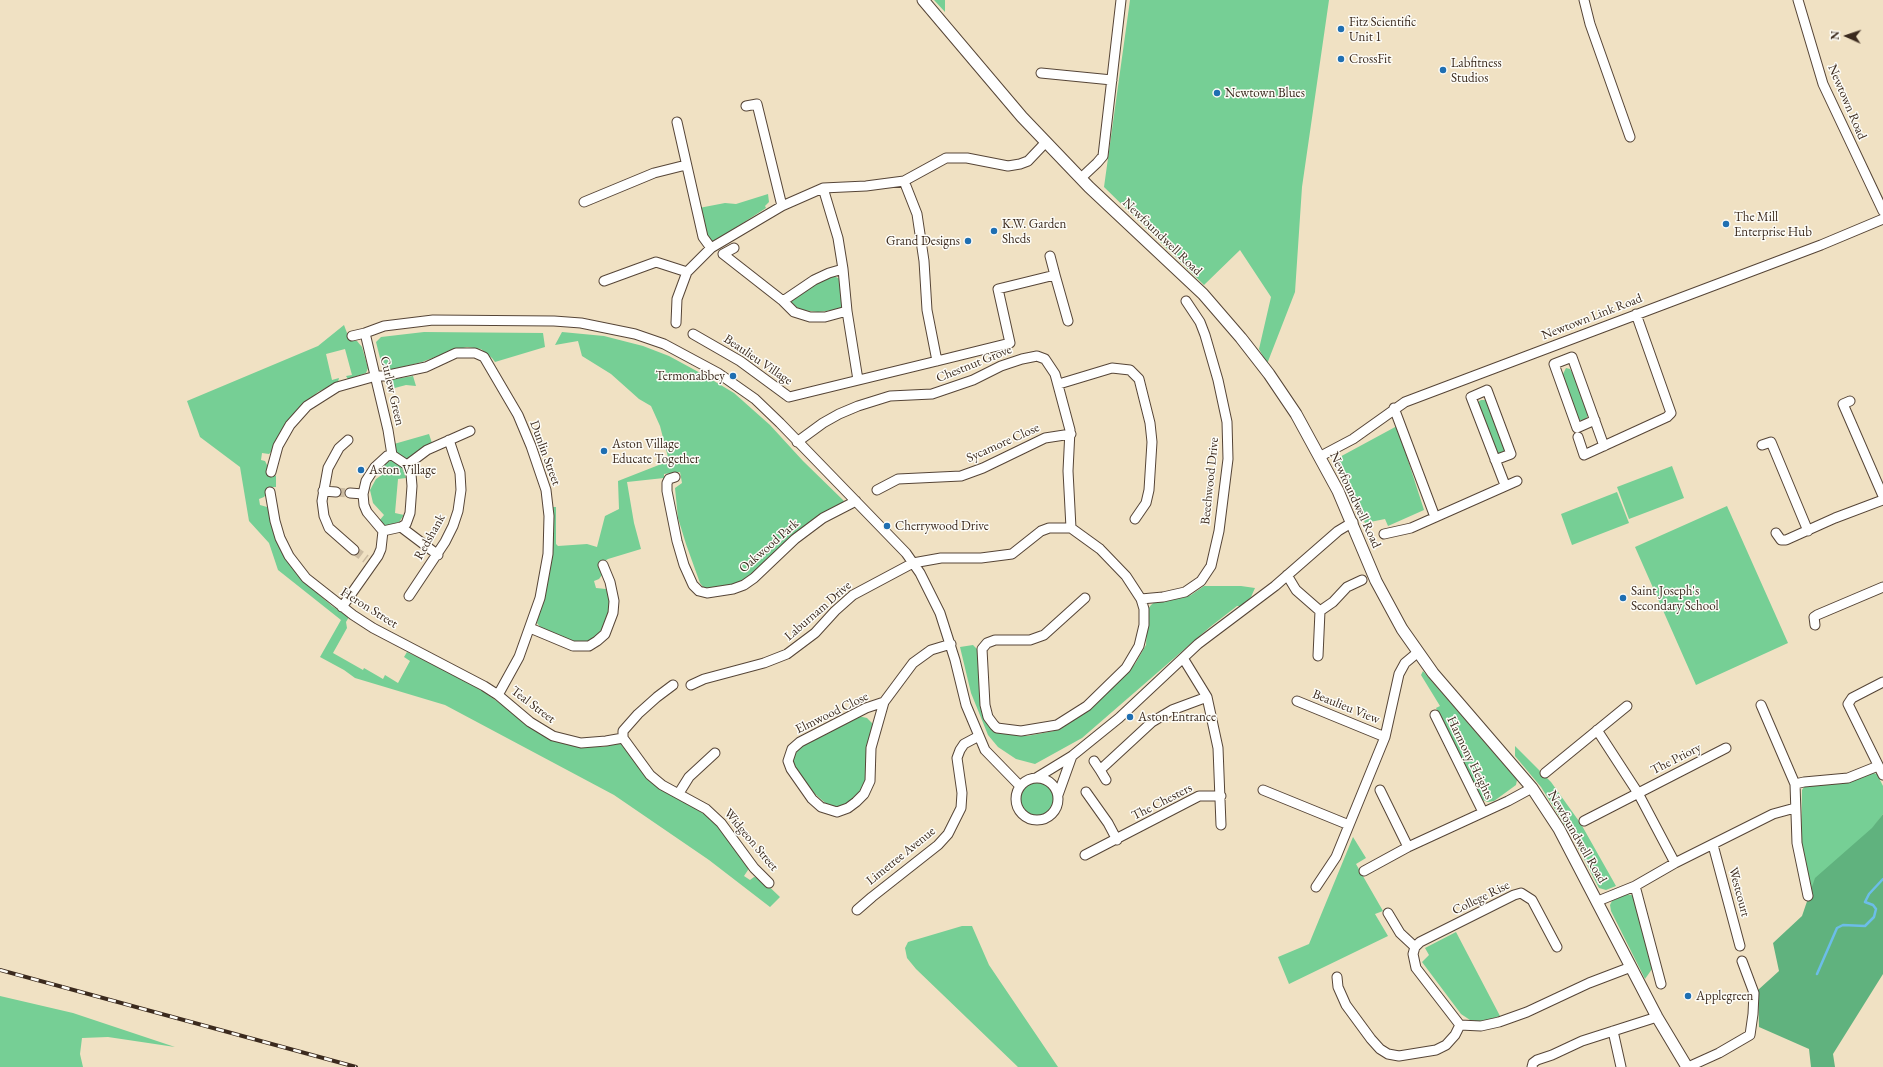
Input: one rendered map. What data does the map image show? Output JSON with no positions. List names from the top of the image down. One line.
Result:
{"streets":{"main road":["Newfoundwell Road"],"street":["Newtown Road","Newtown Link Road","Beaulieu Village","Chestnut Grove","Curlew Green","Sycamore Close","Dunlin Street","Beechwood Drive","Redshank","Oakwood Park","Heron Street","Laburnam Drive","Teal Street","Beaulieu View","Elmwood Close","Harmony Heights","The Priory","The Chesters","Widgeon Street","Limetree Avenue","Westcourt","College Rise"]},"crossings":[["Newfoundwell Road","Newtown Link Road"],["Newfoundwell Road","Beaulieu View"],["Newfoundwell Road","Harmony Heights"],["Chestnut Grove","Sycamore Close"],["Curlew Green","Dunlin Street"],["Dunlin Street","Heron Street"],["Dunlin Street","Teal Street"],["Heron Street","Teal Street"],["Teal Street","Widgeon Street"]],"places":["Fitz Scientific Unit 1","CrossFit","Labfitness Studios","Newtown Blues","The Mill Enterprise Hub","K.W. Garden Sheds","Grand Designs","Termonabbey","Aston Village Educate Together","Aston Village","Cherrywood Drive","Saint Joseph's Secondary School","Aston Entrance","Applegreen"],"north":"left"}
